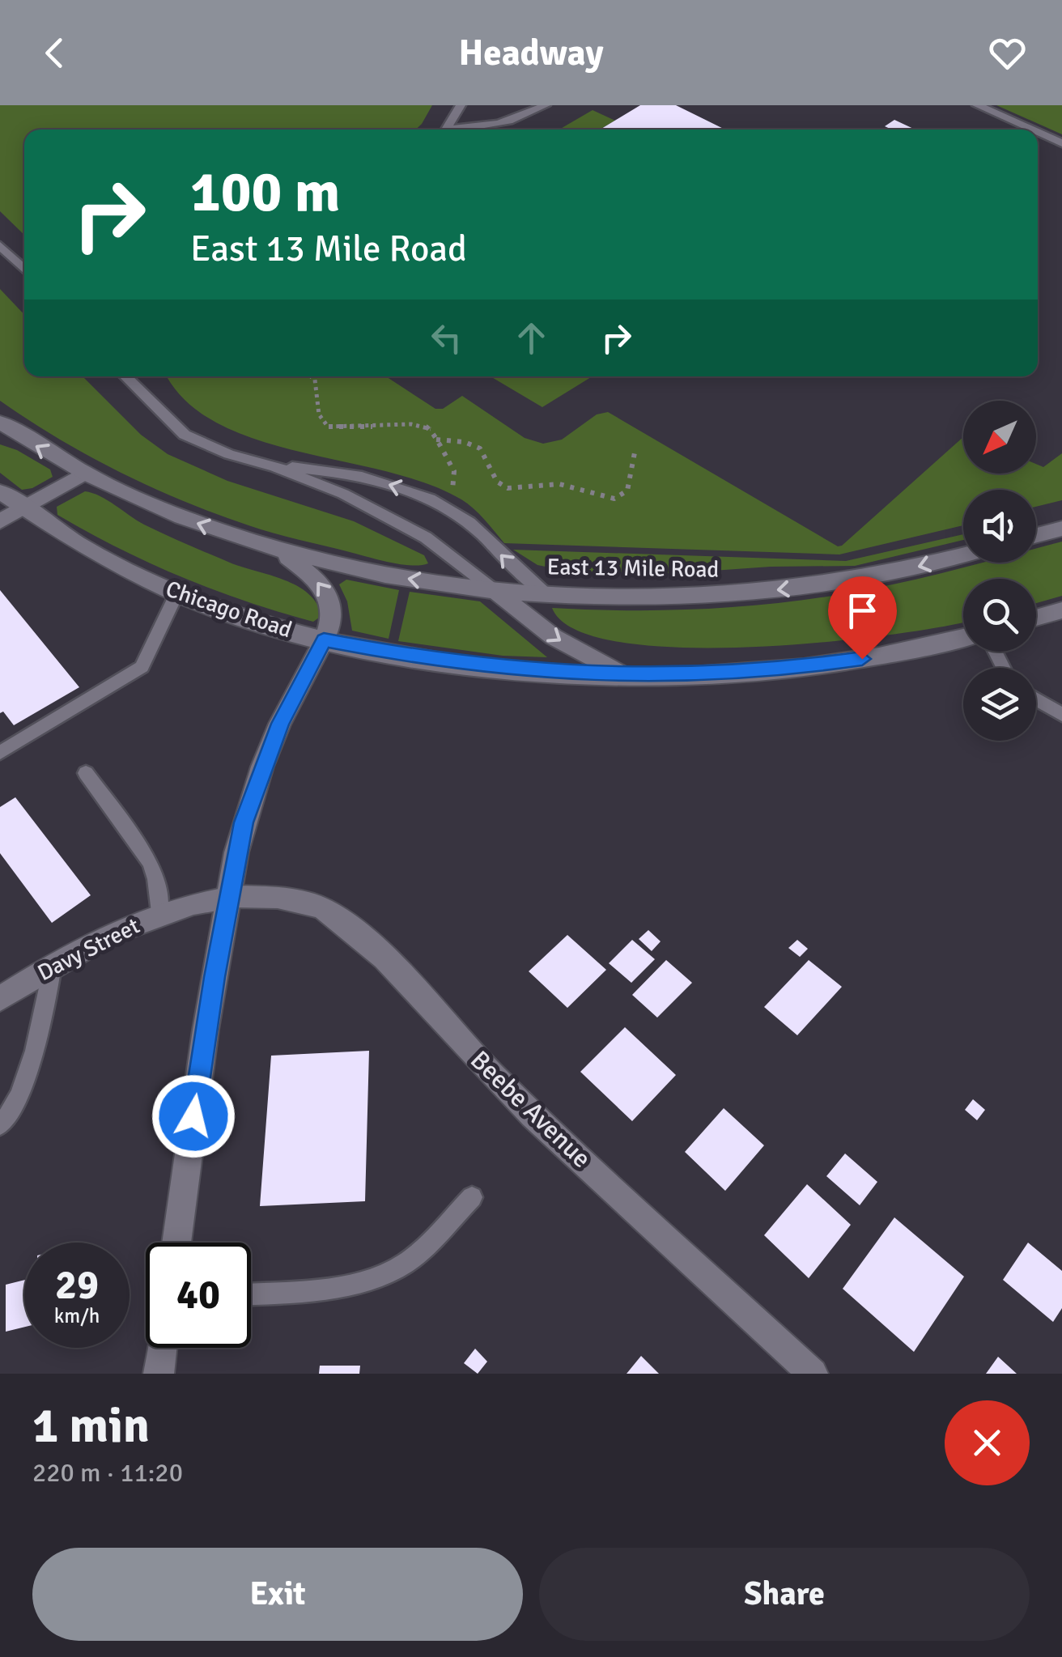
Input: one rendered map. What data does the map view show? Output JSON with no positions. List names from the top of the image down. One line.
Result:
{"streets":{"main road":["East 13 Mile Road","Chicago Road","Davy Street","Beebe Avenue"]},"crossings":[["Chicago Road","Davy Street"],["Chicago Road","Beebe Avenue"],["Davy Street","Beebe Avenue"]],"north":"bottom left","page":{"header":"Headway","turn":["100 m","East 13 Mile Road"],"speed":"29 km/h","limit":"40","heading":["1 min","220 m · 11:20"],"buttons":["Exit","Share"]}}
